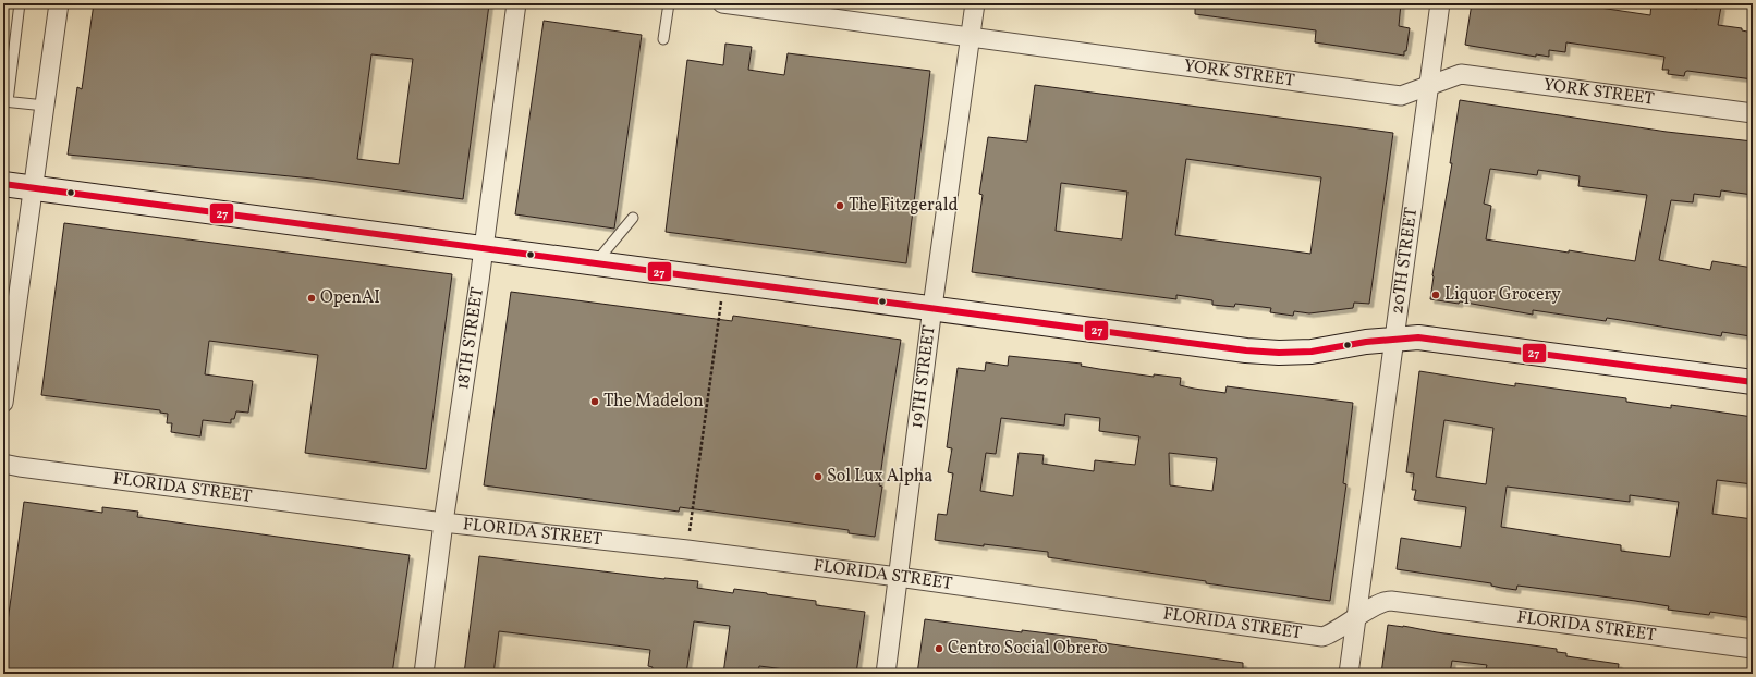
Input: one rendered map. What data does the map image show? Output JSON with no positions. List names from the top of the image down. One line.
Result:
{"streets":{"street":["YORK STREET","20TH STREET","18TH STREET","19TH STREET","FLORIDA STREET"]},"crossings":[["YORK STREET","20TH STREET"],["YORK STREET","19TH STREET"],["20TH STREET","FLORIDA STREET"],["18TH STREET","FLORIDA STREET"],["19TH STREET","FLORIDA STREET"]],"places":["The Fitzgerald","Liquor Grocery","OpenAI","The Madelon","Sol Lux Alpha","Centro Social Obrero"],"lines":["transit line 27"]}
